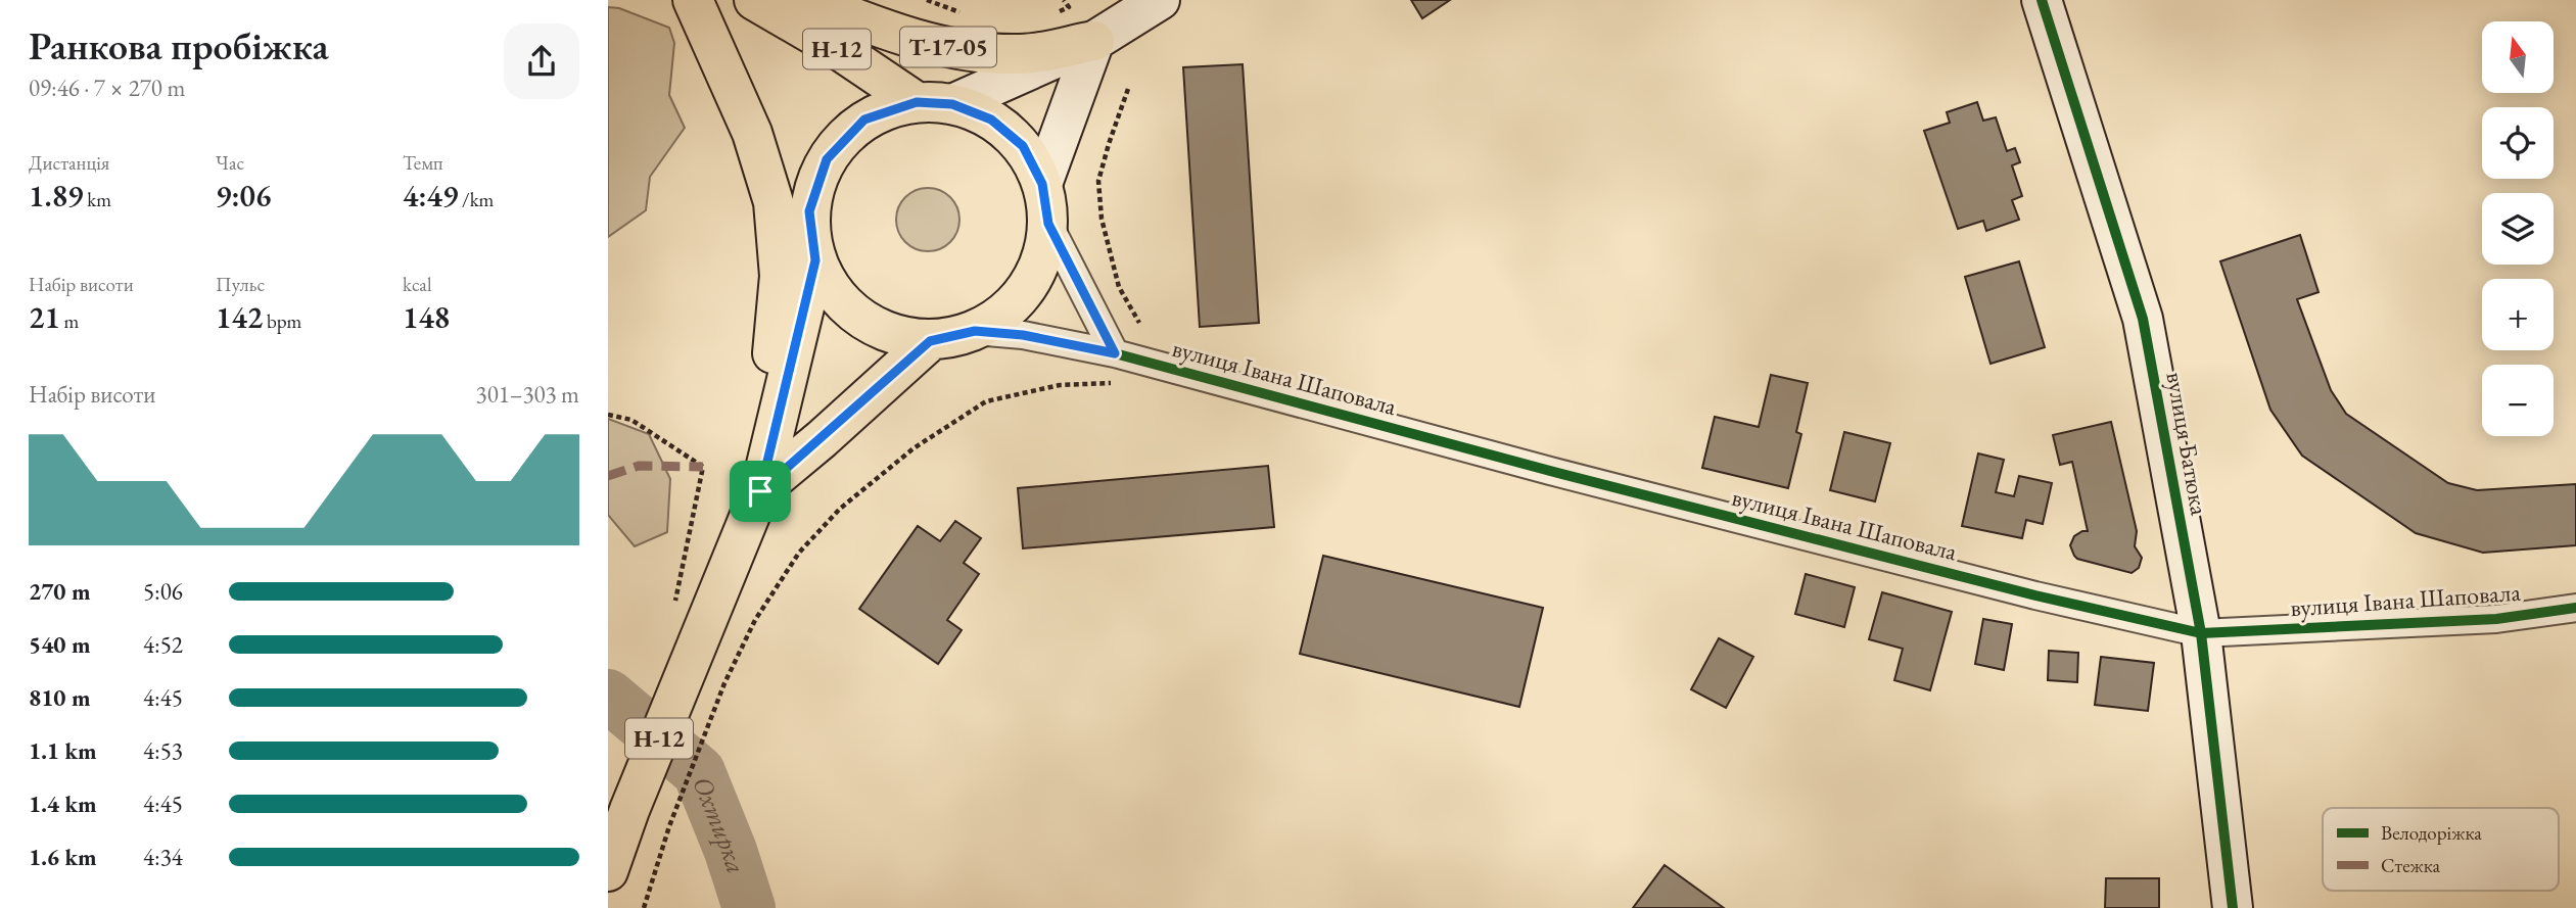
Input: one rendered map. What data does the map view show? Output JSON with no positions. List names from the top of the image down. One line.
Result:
{"streets":{"main road":["Т-17-05","Н-12"],"street":["вулиця Івана Шаповала","вулиця Батюка"]},"crossings":[["Н-12","вулиця Івана Шаповала"],["вулиця Івана Шаповала","вулиця Батюка"]],"water":["Охтирка"],"legend":["Велодоріжка","Стежка"],"north":"top","page":{"heading":["Ранкова пробіжка","09:46 · 7 × 270 m"],"map_buttons":["+","−"],"stats":[["Дистанція","1.89 km"],["Час","9:06"],["Темп","4:49 /km"],["Набір висоти","21 m"],["Пульс","142 bpm"],["kcal","148"]],"chart":["Набір висоти","301–303 m"],"list":[{"name":"270 m","note":"5:06"},{"name":"540 m","note":"4:52"},{"name":"810 m","note":"4:45"},{"name":"1.1 km","note":"4:53"},{"name":"1.4 km","note":"4:45"},{"name":"1.6 km","note":"4:34"}]}}
